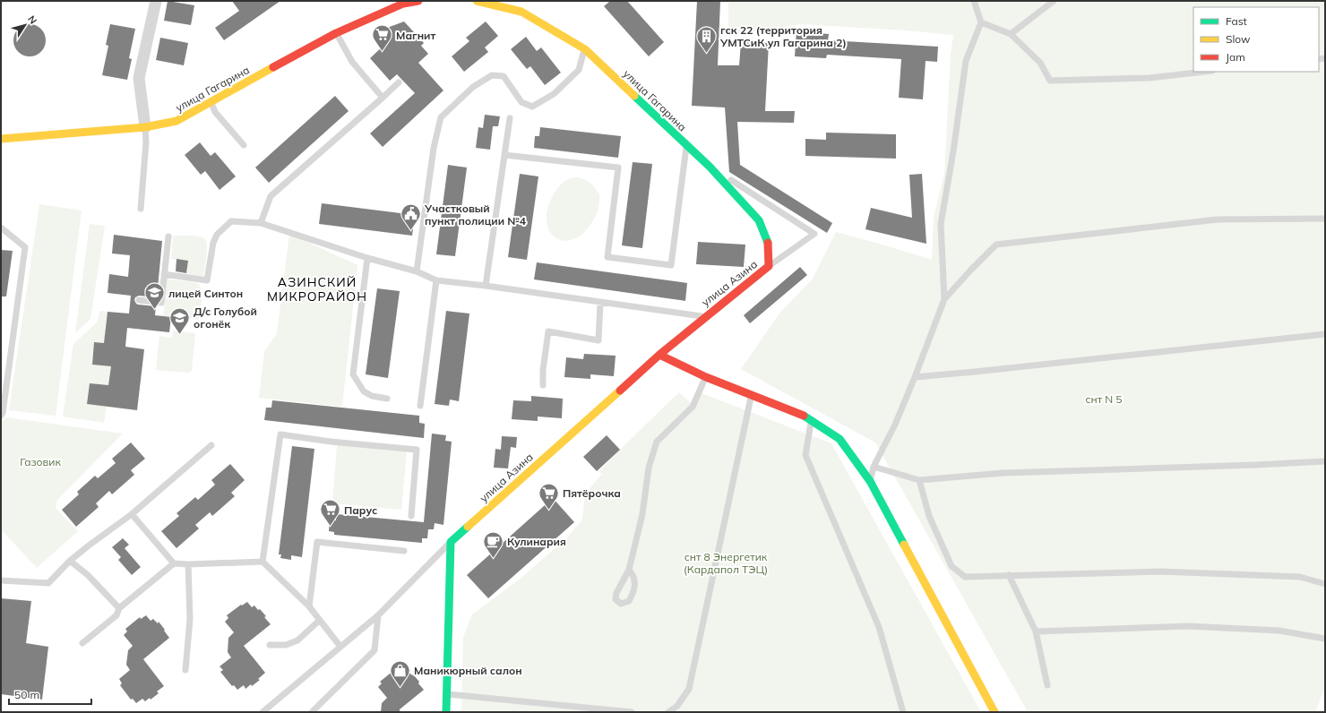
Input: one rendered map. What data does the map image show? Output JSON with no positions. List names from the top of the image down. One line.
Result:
{"streets":{"street":["улица Гагарина","улица Азина"]},"crossings":[["улица Гагарина","улица Азина"]],"districts":["АЗИНСКИЙ МИКРОРАЙОН"],"parks":["снт N 5","Газовик","снт 8 Энергетик (Кардапол ТЭЦ)"],"places":{"supermarket":["Магнит","Пятёрочка","Парус"],"building":["гск 22 (территория УМТСиК ул Гагарина 2)"],"public building":["Участковый пункт полиции №4"],"school or university":["лицей Синтон","Д/с Голубой огонёк"],"cafe":["Кулинария"],"shop":["Маникюрный салон"]},"legend":["Fast","Slow","Jam"],"scale_bar":"50 m","north":"top right"}
